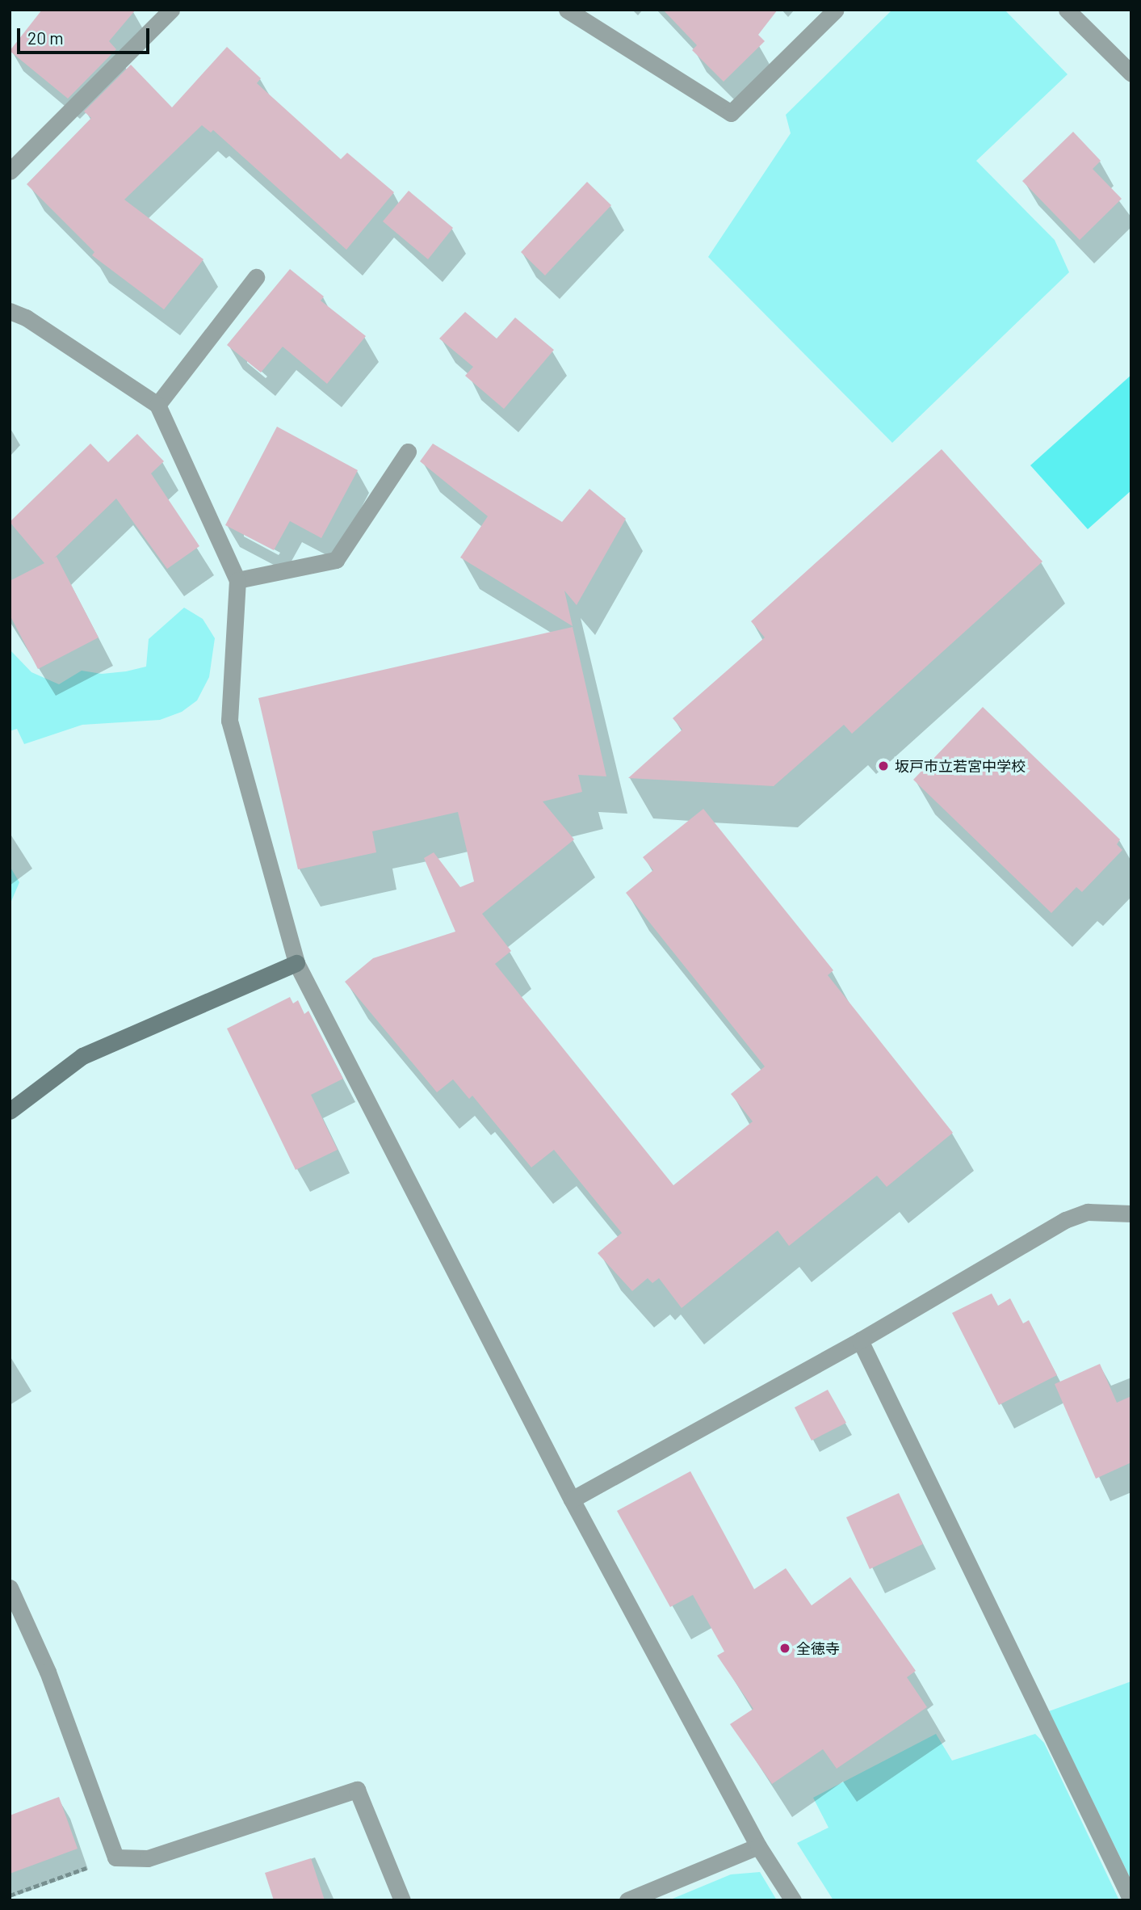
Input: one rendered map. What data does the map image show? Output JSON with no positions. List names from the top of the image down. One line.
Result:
{"places":["坂戸市立若宮中学校","全徳寺"],"scale_bar":"20 m"}
